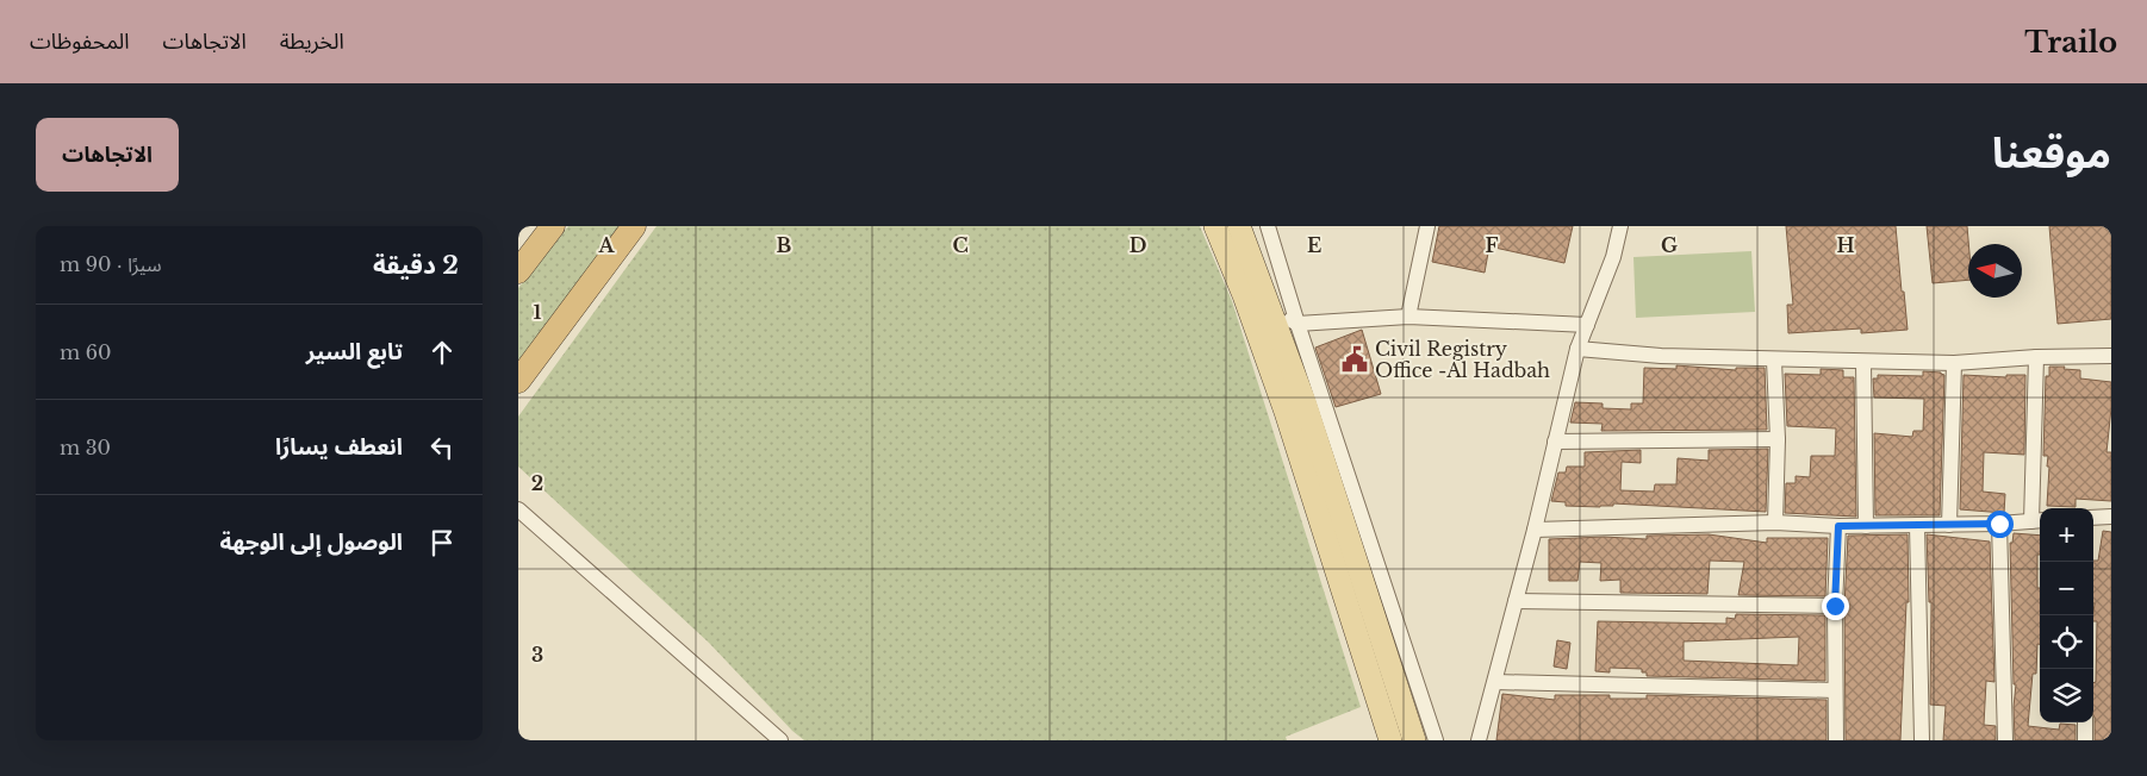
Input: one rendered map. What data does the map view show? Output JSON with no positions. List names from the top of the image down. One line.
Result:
{"places":{"public building":["Civil Registry Office -Al Hadbah"]},"north":"left","page":{"header":"Trailo","nav":["الخريطة","الاتجاهات","المحفوظات"],"title":"موقعنا","buttons":"الاتجاهات","heading":["2 دقيقة","سيرًا · 90 m"],"list":[["تابع السير","60 m"],["انعطف يسارًا","30 m"],"الوصول إلى الوجهة"],"map_buttons":["+","−"]},"grid":{"columns":["A","B","C","D","E","F","G","H"],"rows":["1","2","3"]}}
